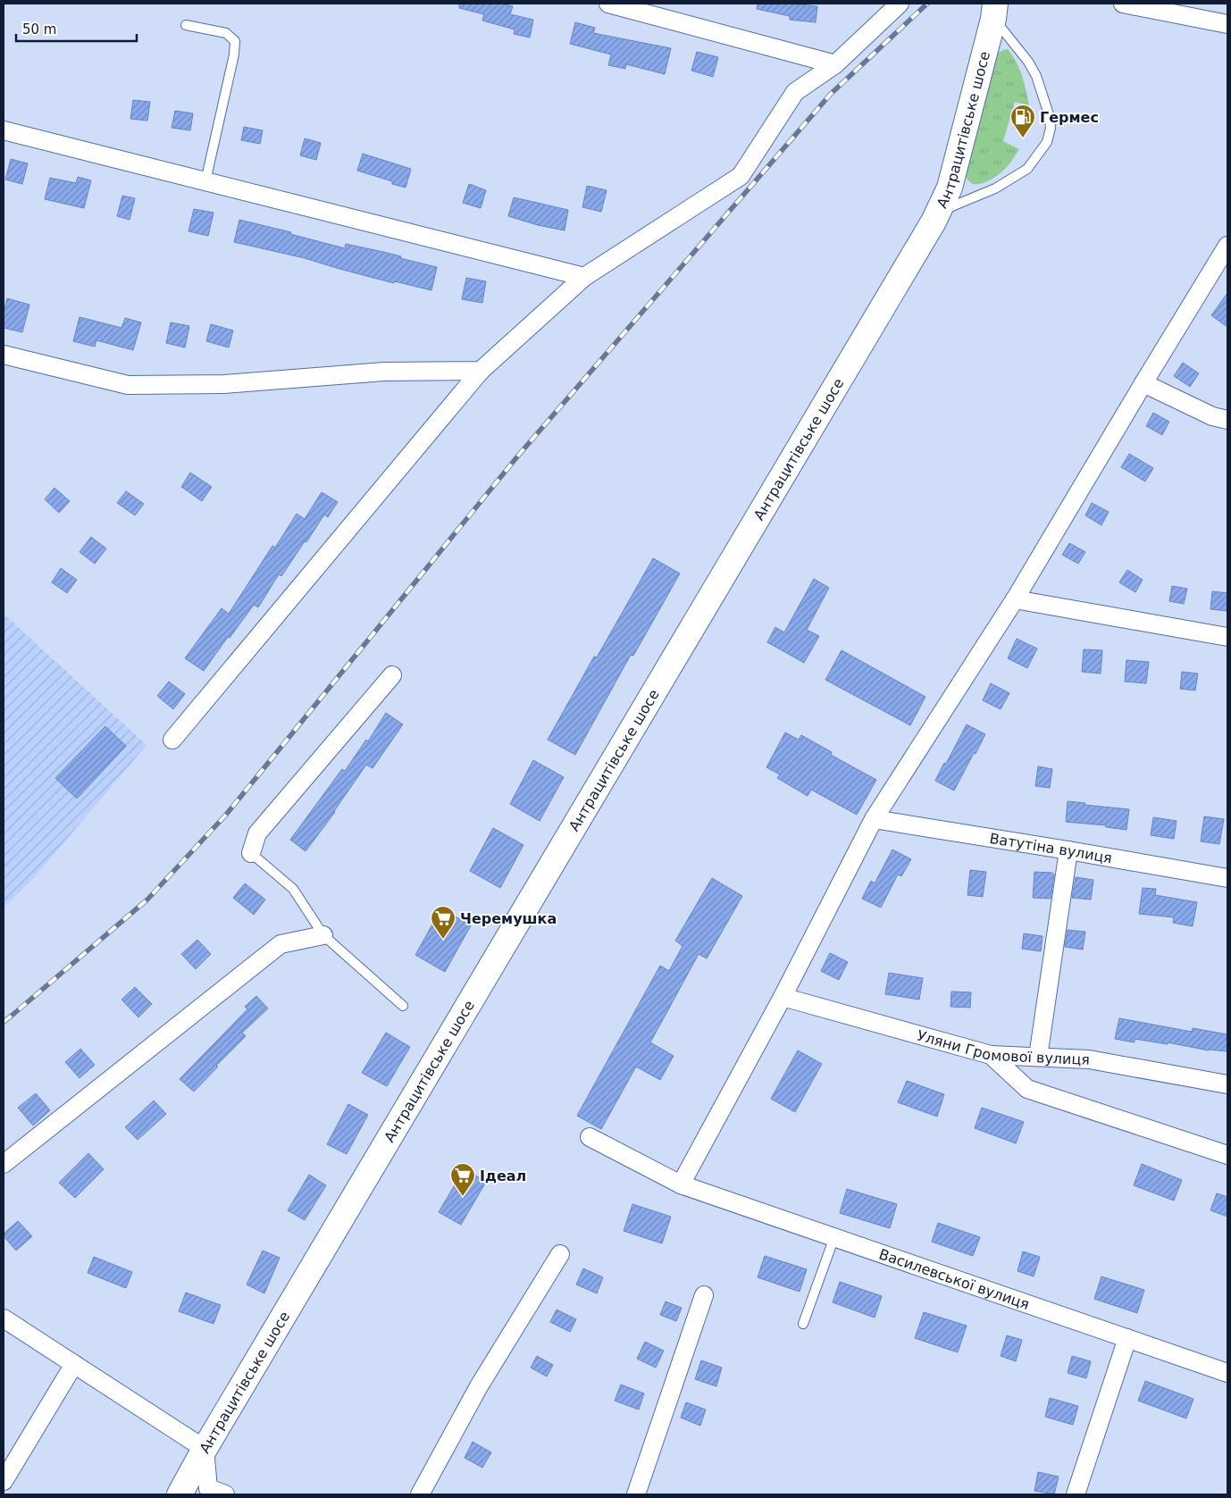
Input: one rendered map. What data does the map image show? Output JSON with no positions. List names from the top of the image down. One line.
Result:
{"streets":{"main road":["Антрацитівське шосе"],"street":["Ватутіна вулиця","Уляни Громової вулиця","Василевської вулиця"]},"places":{"fuel station":["Гермес"],"supermarket":["Черемушка","Ідеал"]},"scale_bar":"50 m"}
